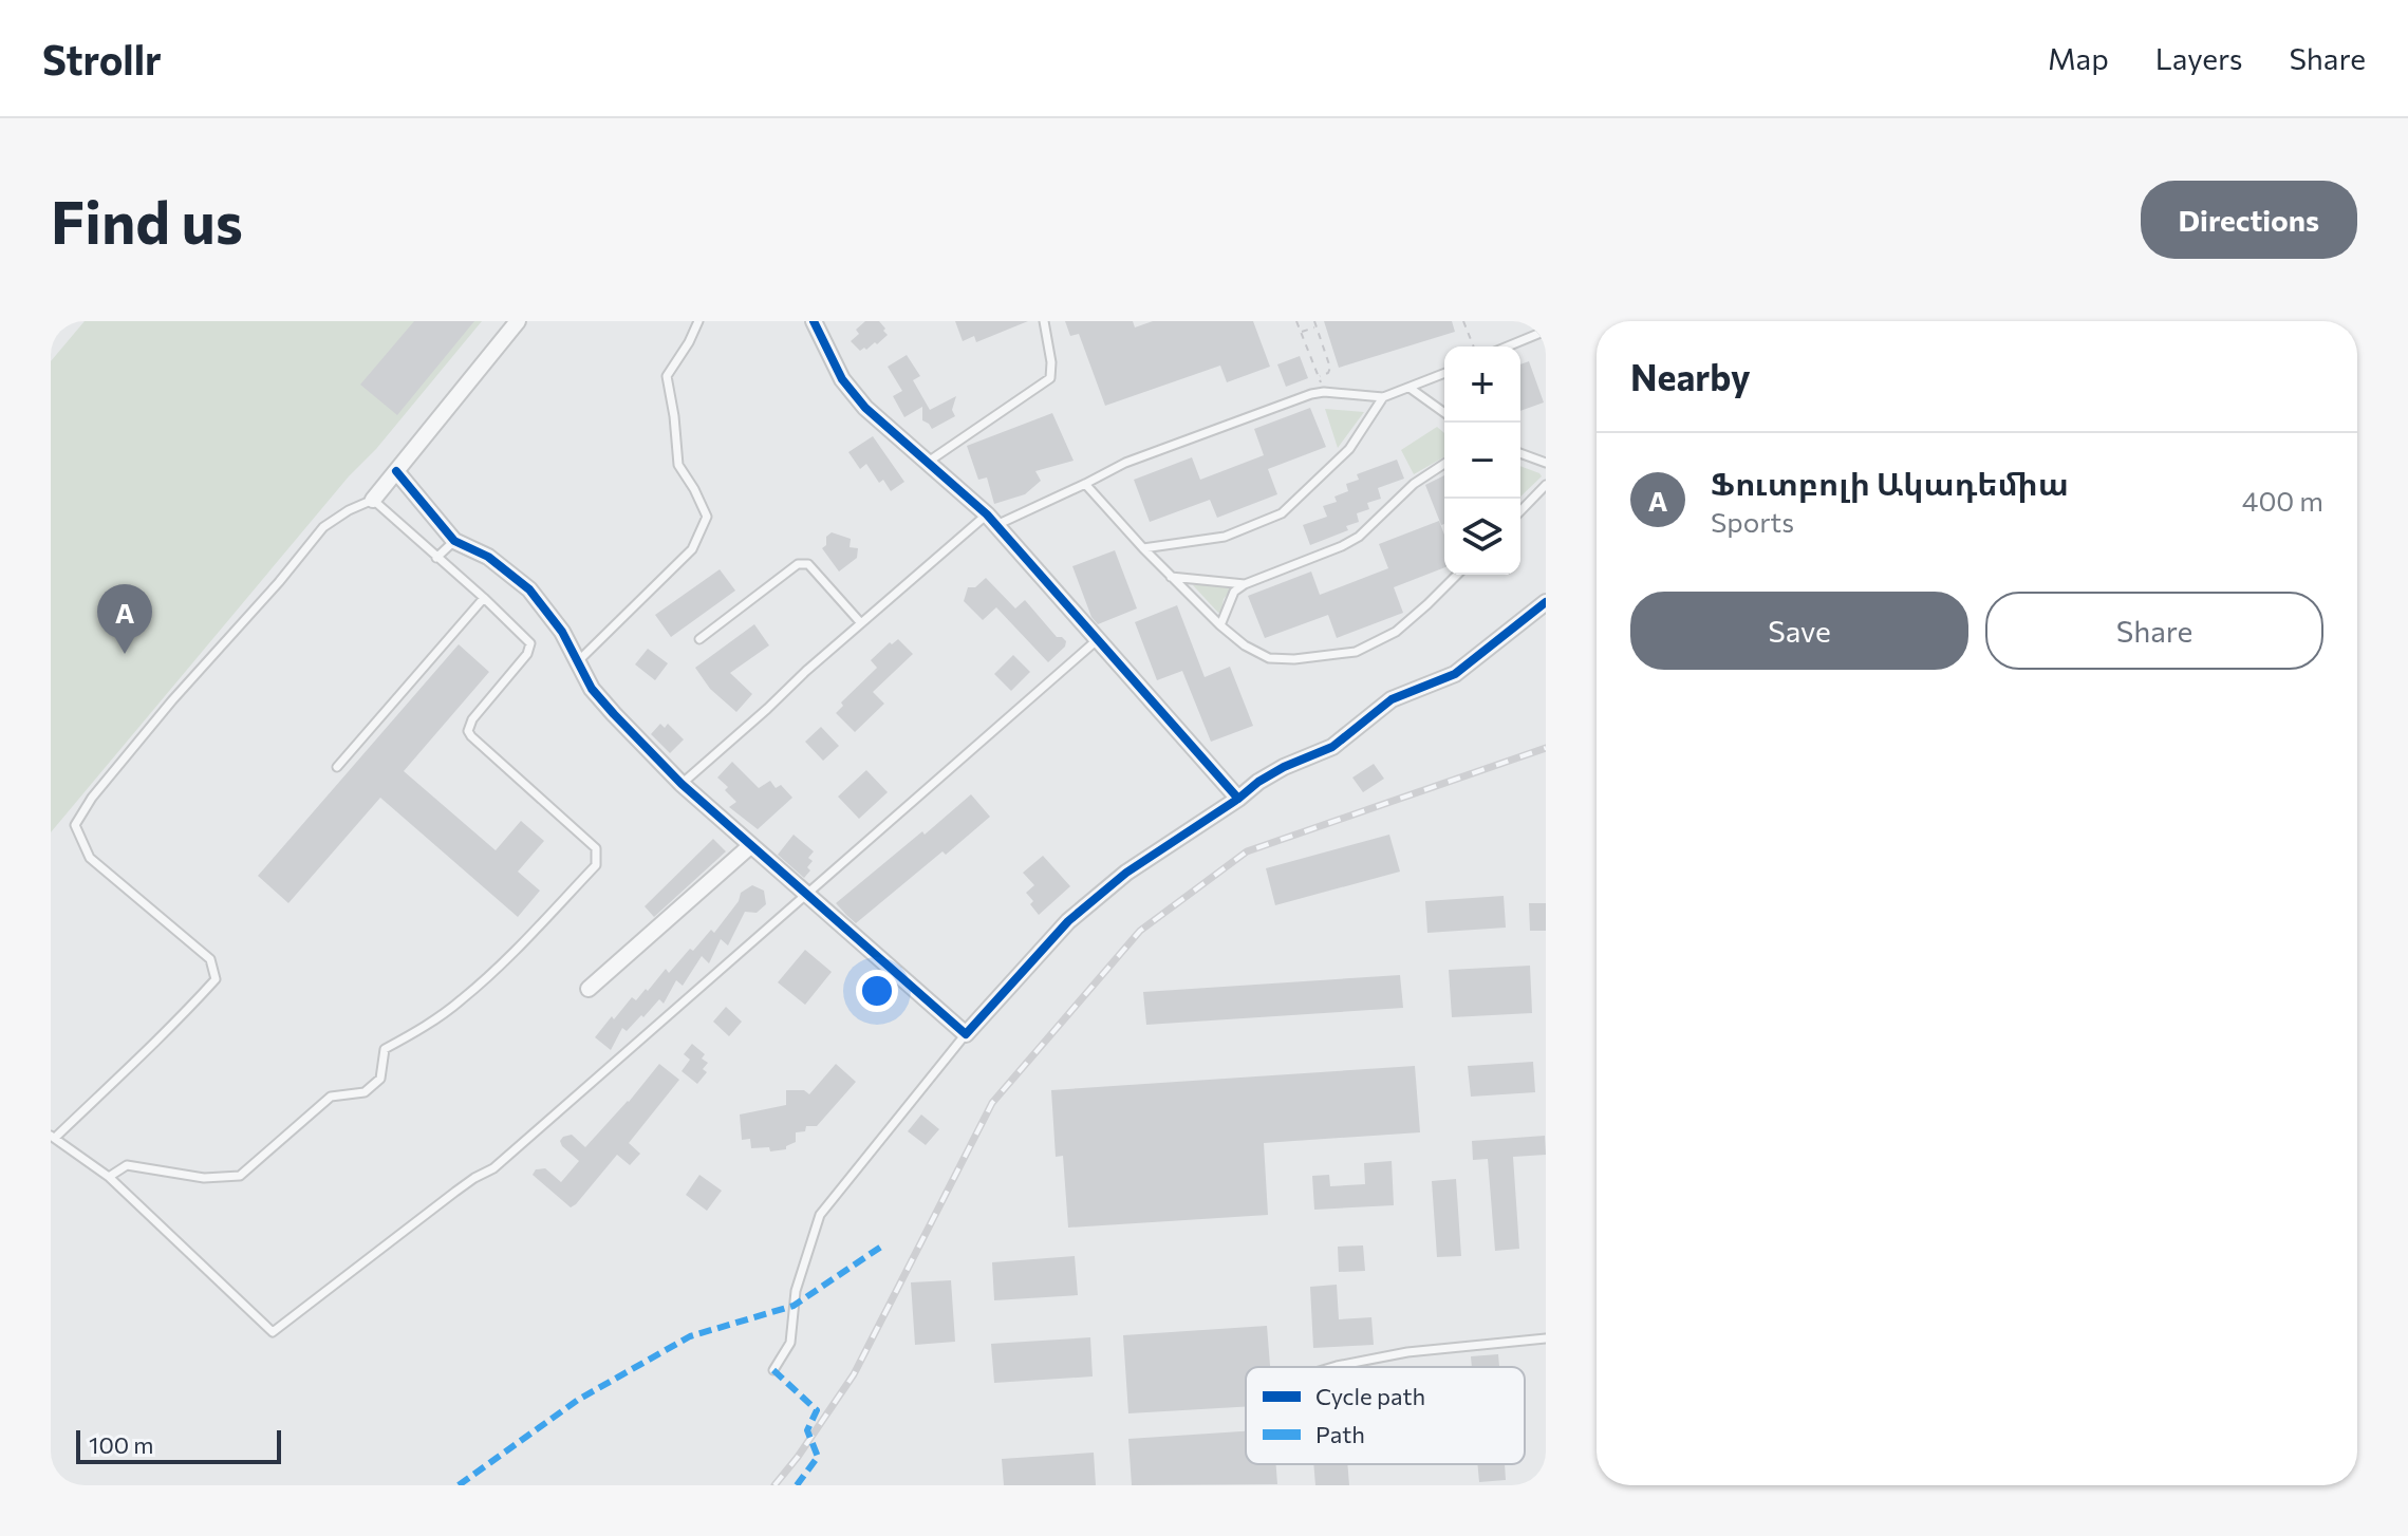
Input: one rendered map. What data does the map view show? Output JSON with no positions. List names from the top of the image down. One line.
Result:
{"legend":["Cycle path","Path"],"scale_bar":"100 m","page":{"header":"Strollr","nav":["Map","Layers","Share"],"buttons":["Directions",["Save","Share"]],"title":"Find us","heading":"Nearby","map_buttons":["+","−"],"list":[{"mark":"A","name":"Ֆուտբոլի Ակադեմիա","note":"Sports","value":"400 m"}],"pins":"A","scale":"100 m"}}
